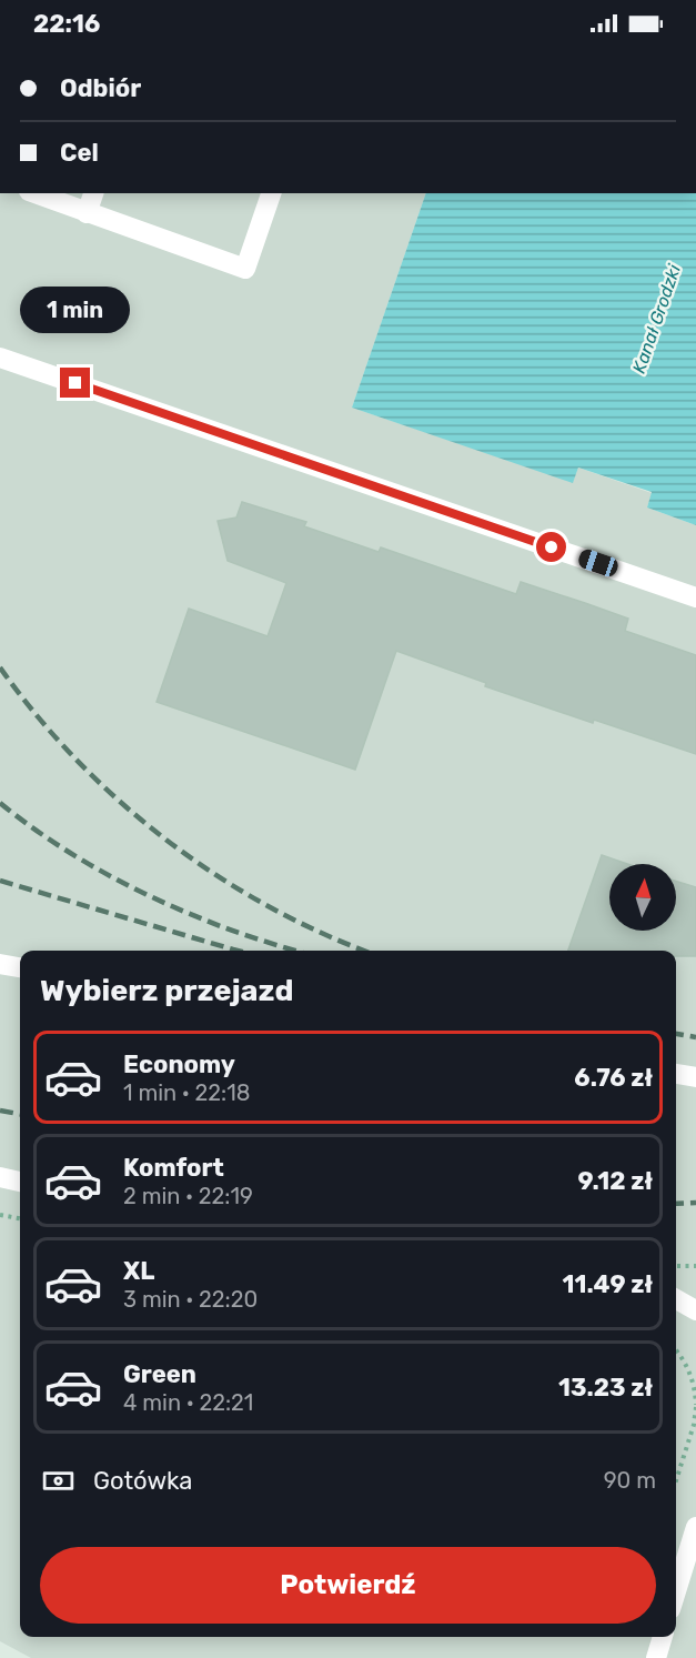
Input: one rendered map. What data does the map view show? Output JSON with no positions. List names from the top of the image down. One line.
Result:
{"water":["Kanał Grodzki"],"north":"top","page":{"status":"22:16","banner":["Odbiór","Cel"],"bubble":"1 min","heading":"Wybierz przejazd","list":[{"name":"Economy","note":"1 min · 22:18","value":"6.76 zł"},{"name":"Komfort","note":"2 min · 22:19","value":"9.12 zł"},{"name":"XL","note":"3 min · 22:20","value":"11.49 zł"},{"name":"Green","note":"4 min · 22:21","value":"13.23 zł"}],"pay":["Gotówka","90 m"],"buttons":"Potwierdź"}}
